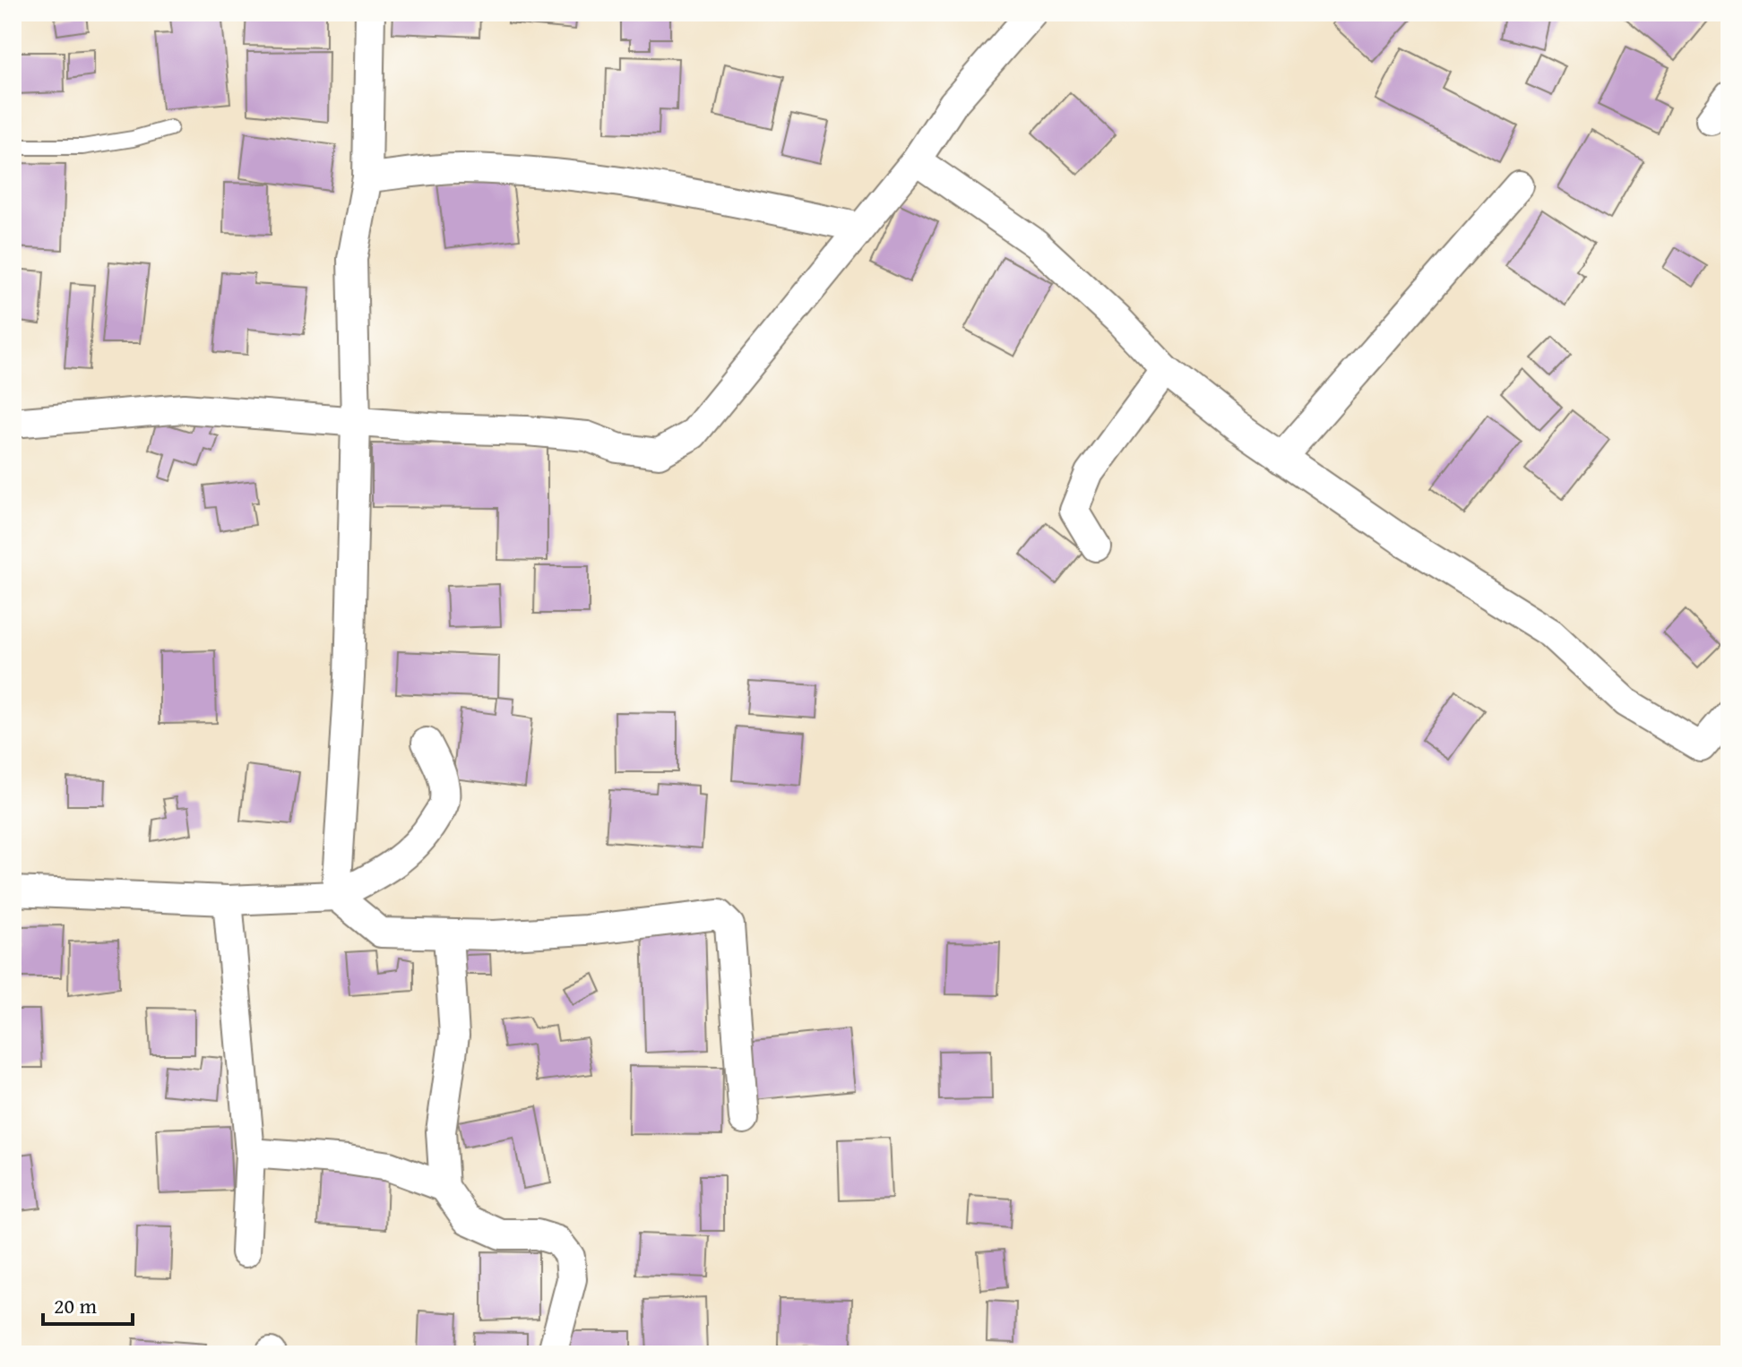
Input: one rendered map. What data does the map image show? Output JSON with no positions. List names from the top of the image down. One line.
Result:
{"scale_bar":"20 m"}
